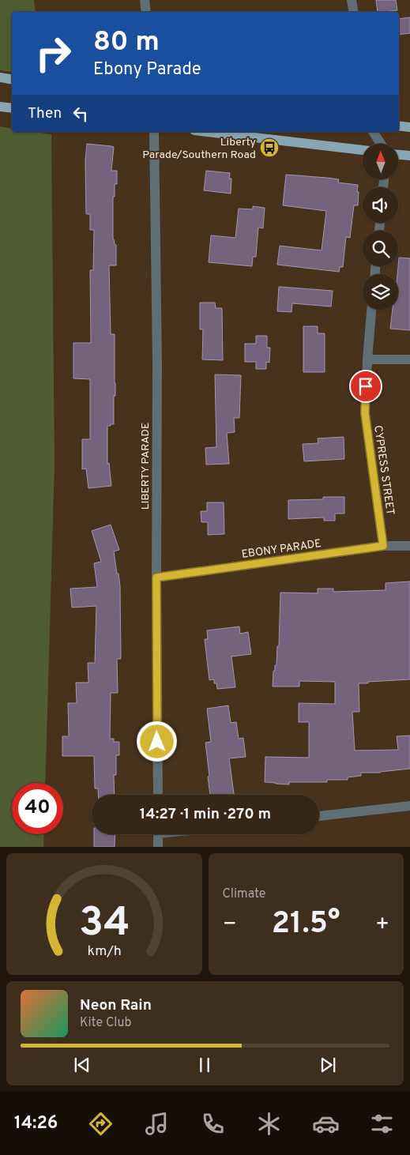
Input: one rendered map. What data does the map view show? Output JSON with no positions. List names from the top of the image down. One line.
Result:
{"streets":{"street":["LIBERTY PARADE","CYPRESS STREET","EBONY PARADE"]},"crossings":[["LIBERTY PARADE","EBONY PARADE"],["CYPRESS STREET","EBONY PARADE"]],"places":{"bus stop":["Liberty Parade/Southern Road"]},"north":"top","page":{"turn":["80 m","Ebony Parade"],"then":"Then","limit":"40","trip":"14:27 · 1 min · 270 m","tile":"Climate","heat":["−","21.5°","+"],"song":["Neon Rain","Kite Club"],"tabs":"14:26","gauge":["34","km/h"]}}
